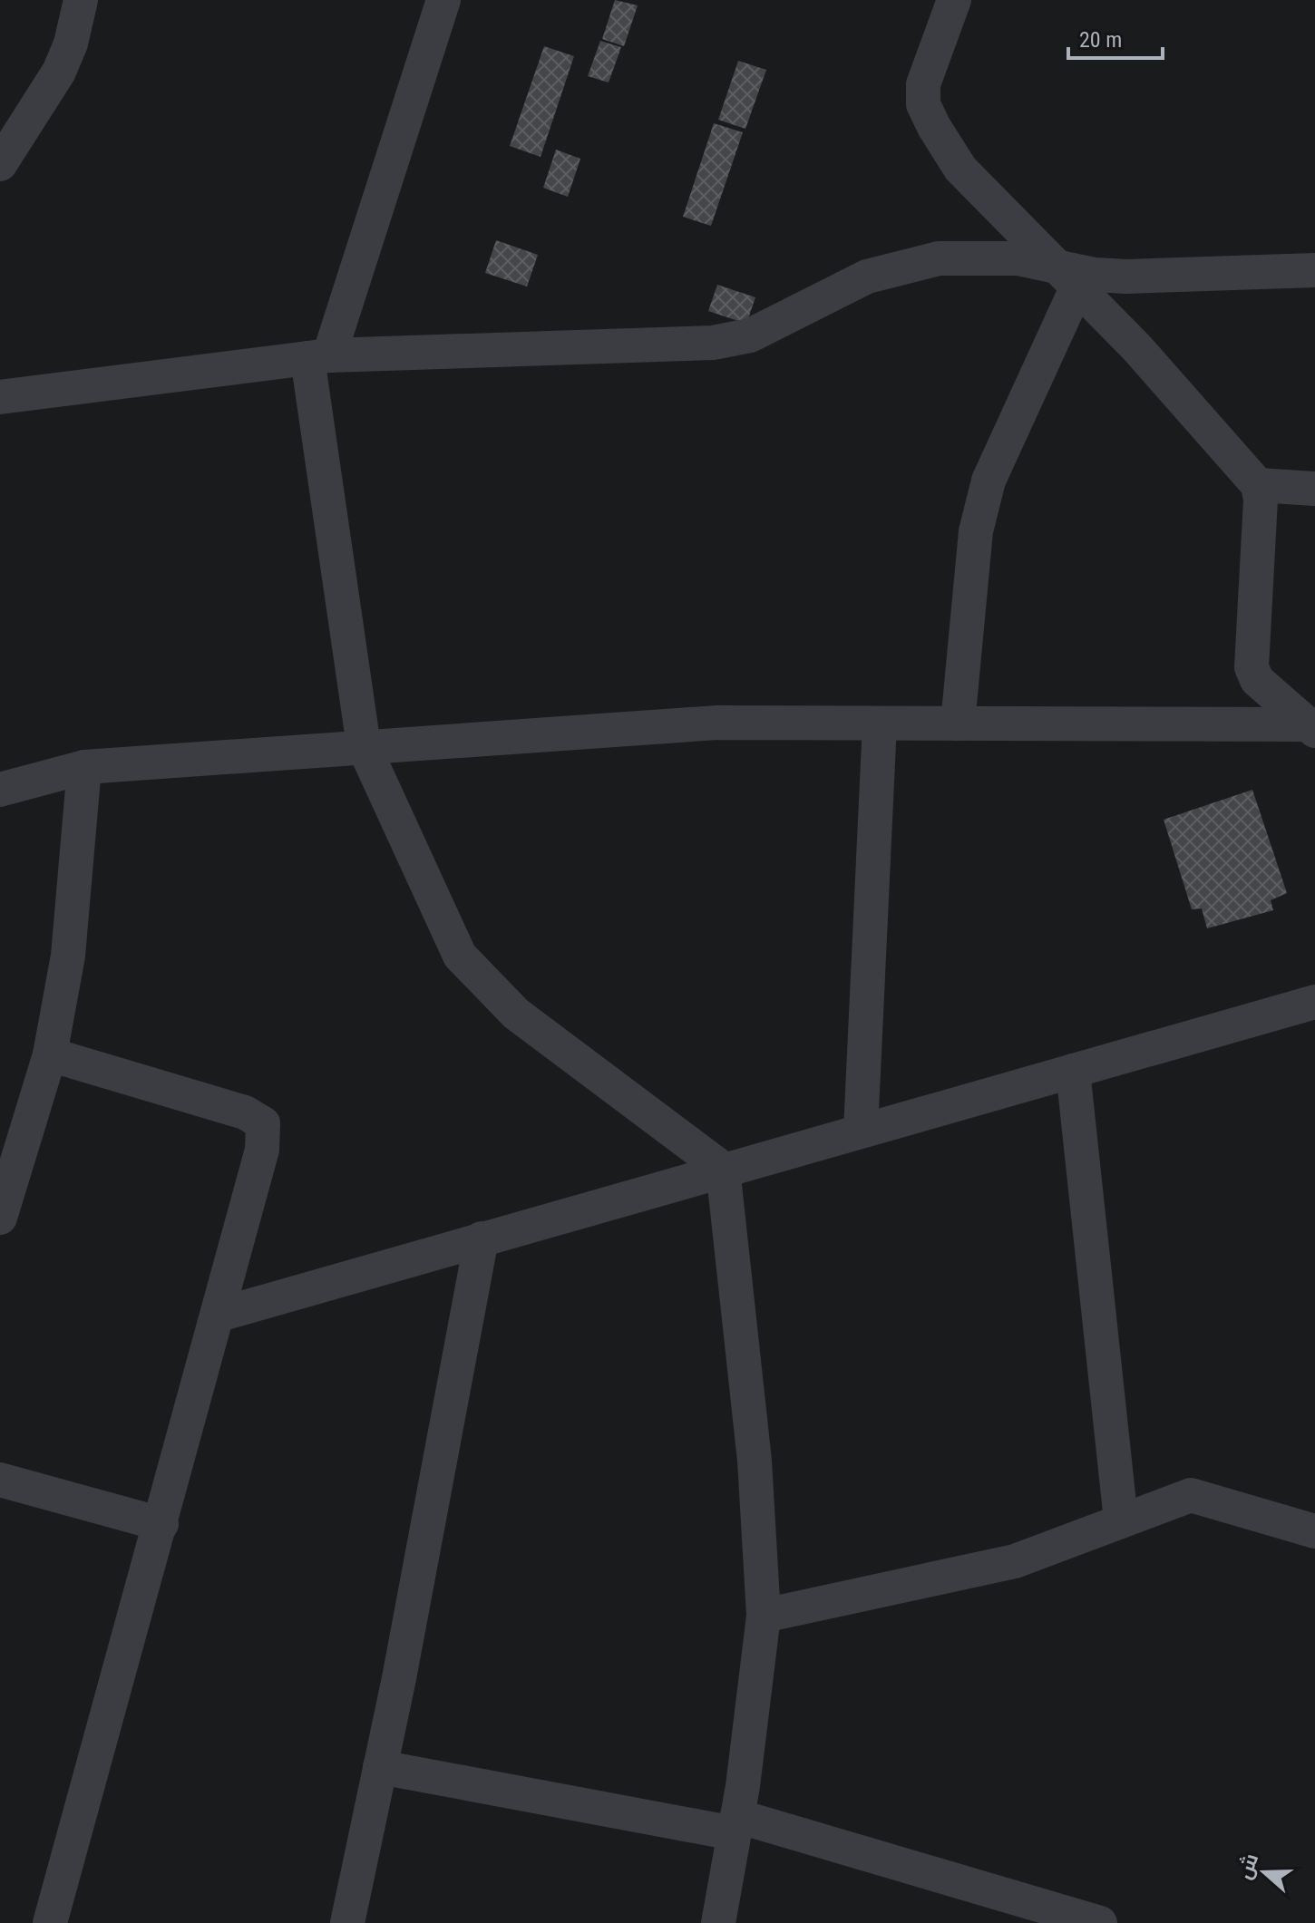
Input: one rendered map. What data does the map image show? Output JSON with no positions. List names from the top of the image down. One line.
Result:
{"scale_bar":"20 m","north":"left"}
